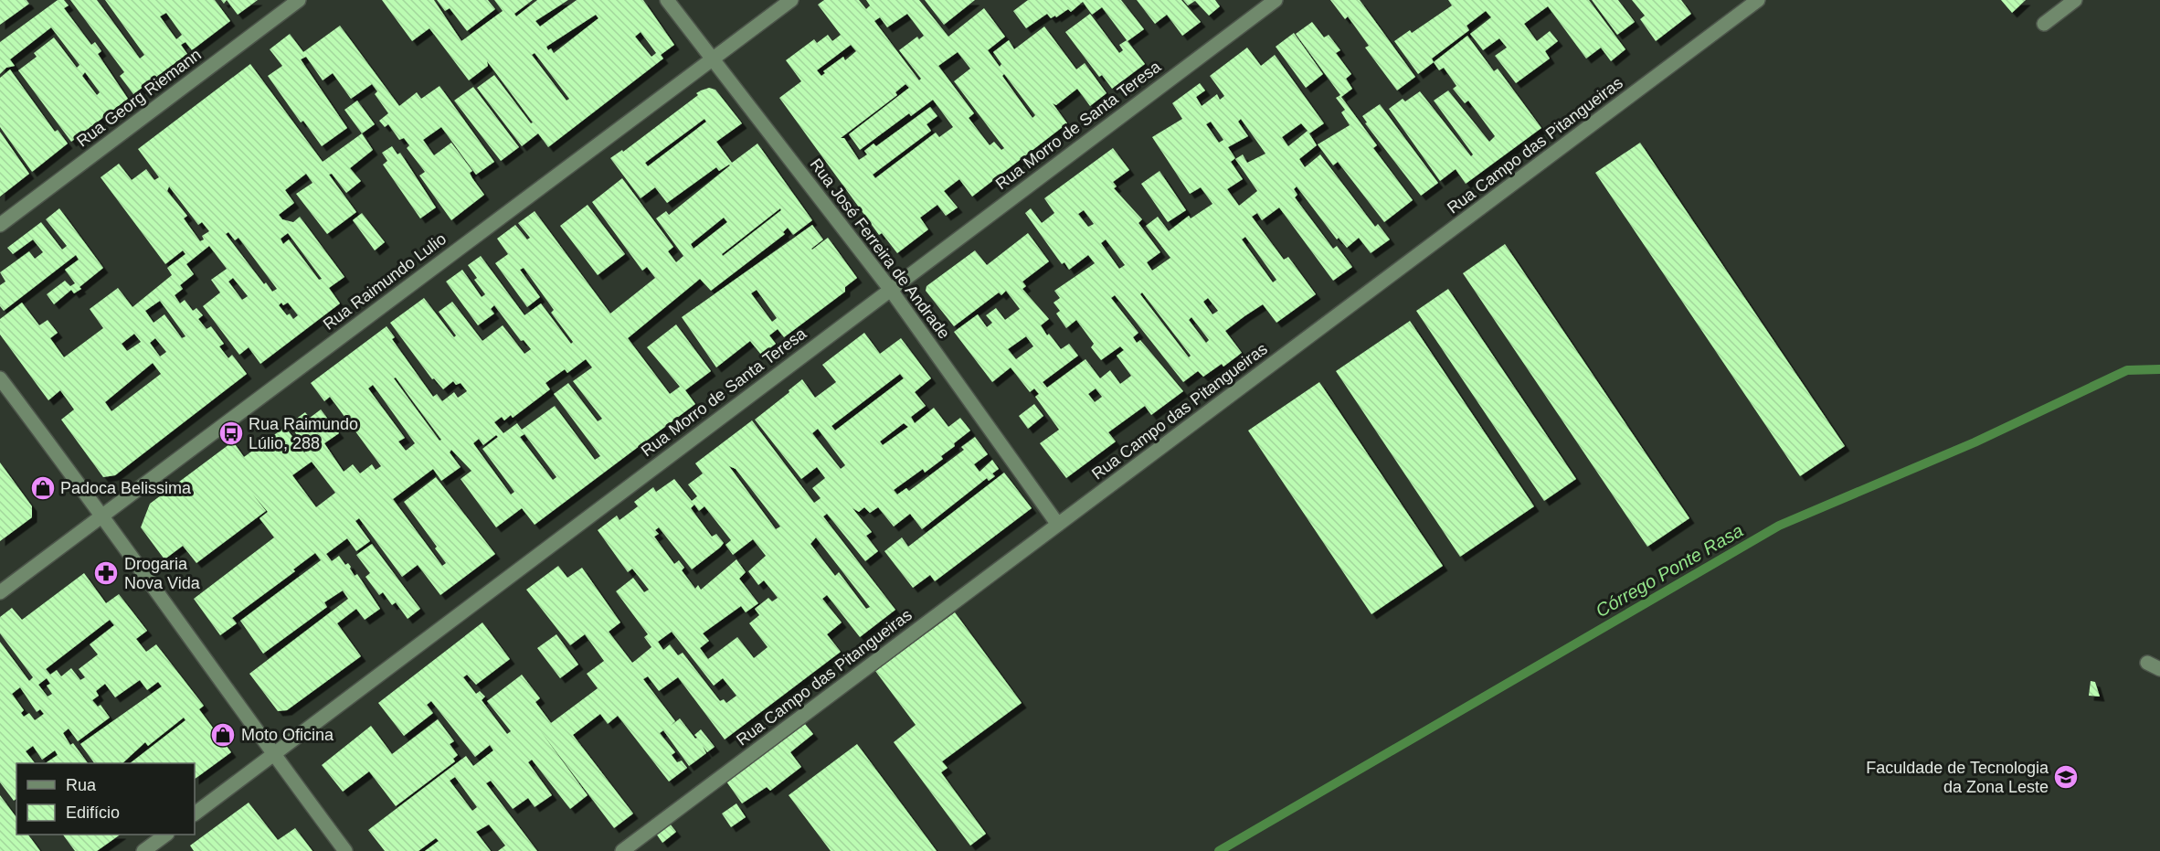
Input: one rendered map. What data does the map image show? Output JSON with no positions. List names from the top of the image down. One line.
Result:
{"streets":{"street":["Rua Georg Riemann","Rua Morro de Santa Teresa","Rua Campo das Pitangueiras","Rua José Ferreira de Andrade","Rua Raimundo Lulio"]},"crossings":[["Rua Morro de Santa Teresa","Rua José Ferreira de Andrade"],["Rua Campo das Pitangueiras","Rua José Ferreira de Andrade"],["Rua José Ferreira de Andrade","Rua Raimundo Lulio"]],"water":["Córrego Ponte Rasa"],"places":{"bus stop":["Rua Raimundo Lúlio, 288"],"shop":["Padoca Belissima","Moto Oficina"],"pharmacy":["Drogaria Nova Vida"],"school or university":["Faculdade de Tecnologia da Zona Leste"]},"legend":["Rua","Edifício"]}
